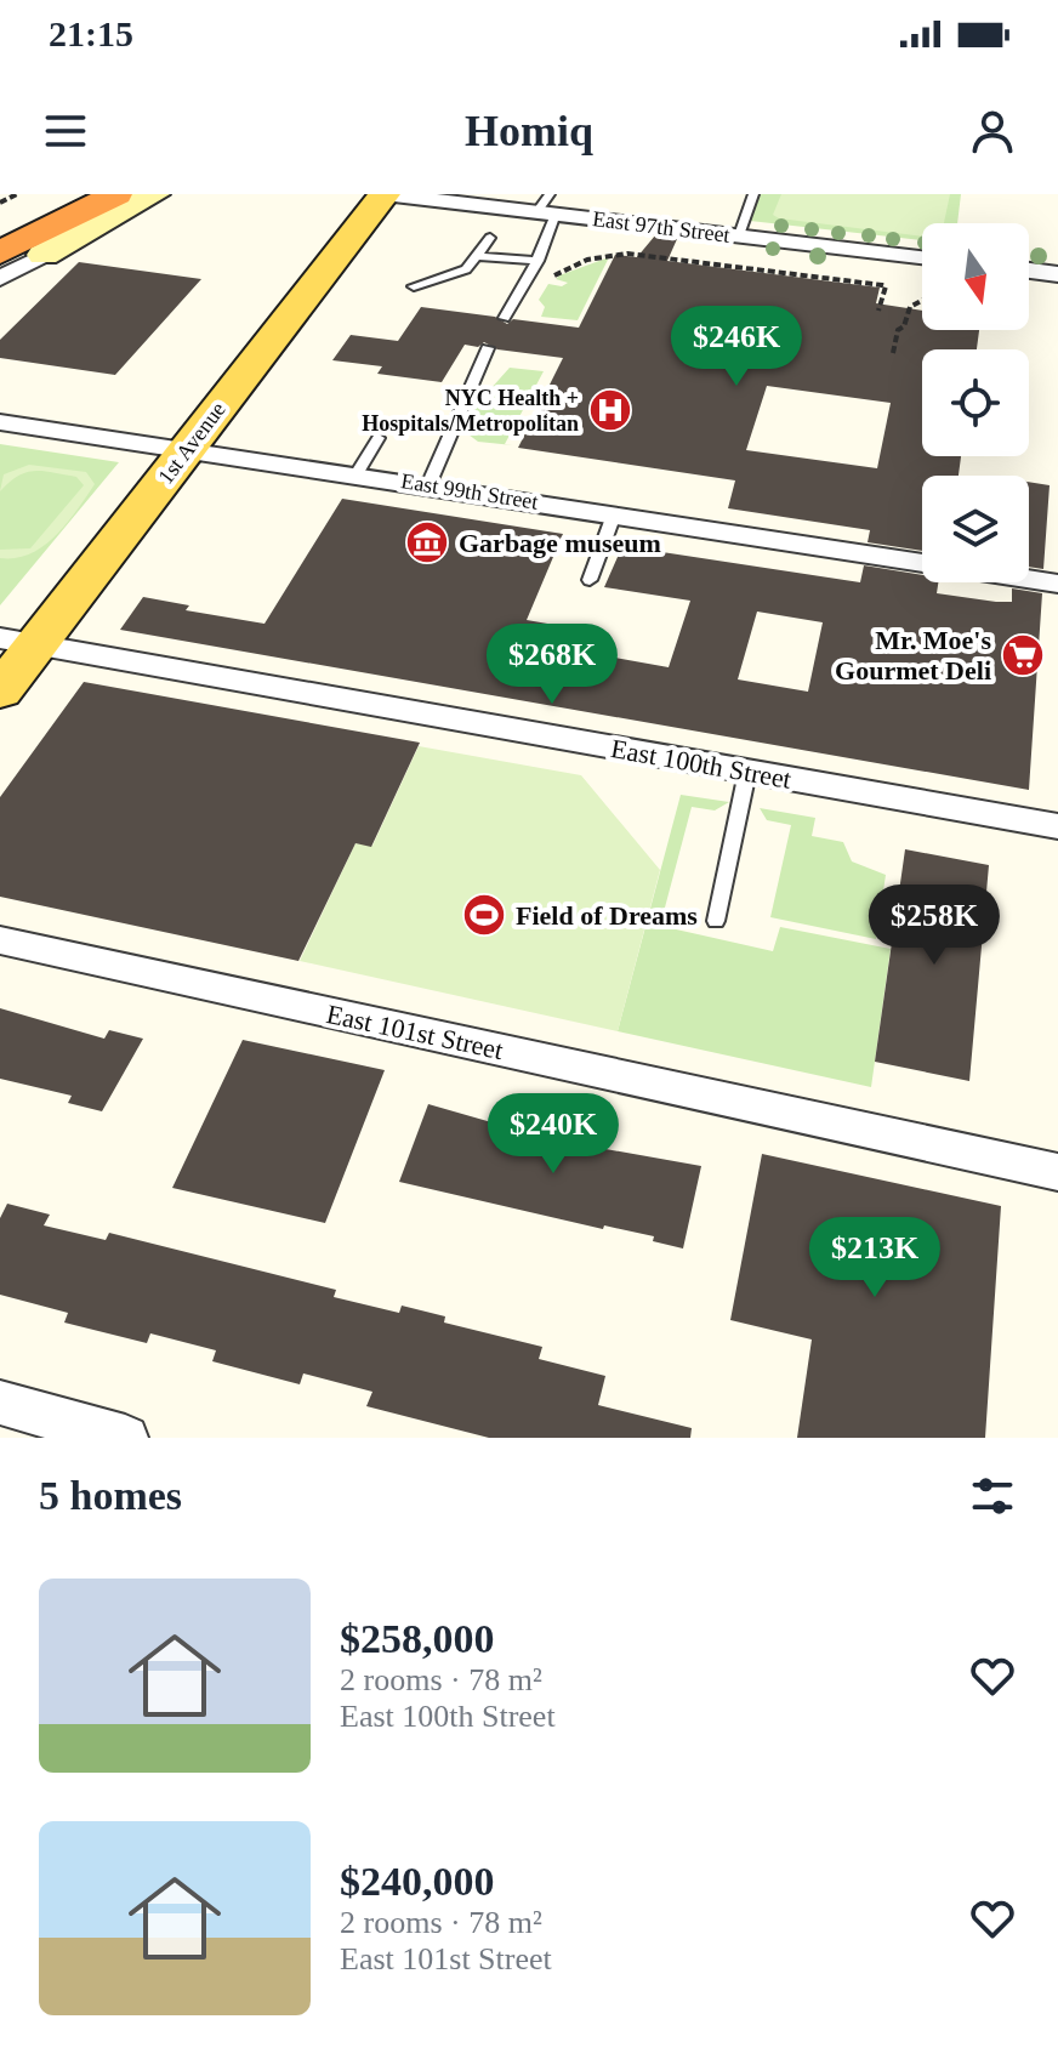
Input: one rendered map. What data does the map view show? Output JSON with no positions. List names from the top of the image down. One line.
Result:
{"streets":{"main road":["1st Avenue"],"street":["East 97th Street","East 99th Street","East 100th Street","East 101st Street"]},"crossings":[["East 97th Street","1st Avenue"],["1st Avenue","East 99th Street"],["1st Avenue","East 100th Street"]],"places":{"hospital":["NYC Health + Hospitals/Metropolitan"],"museum":["Garbage museum"],"supermarket":["Mr. Moe's Gourmet Deli"],"sports":["Field of Dreams"]},"north":"bottom","page":{"status":"21:15","header":"Homiq","price":["$246K","$268K","$258K","$240K","$213K"],"heading":"5 homes","list":[{"name":"$258,000","note":"2 rooms · 78 m² · East 100th Street"},{"name":"$240,000","note":"2 rooms · 78 m² · East 101st Street"}]}}
